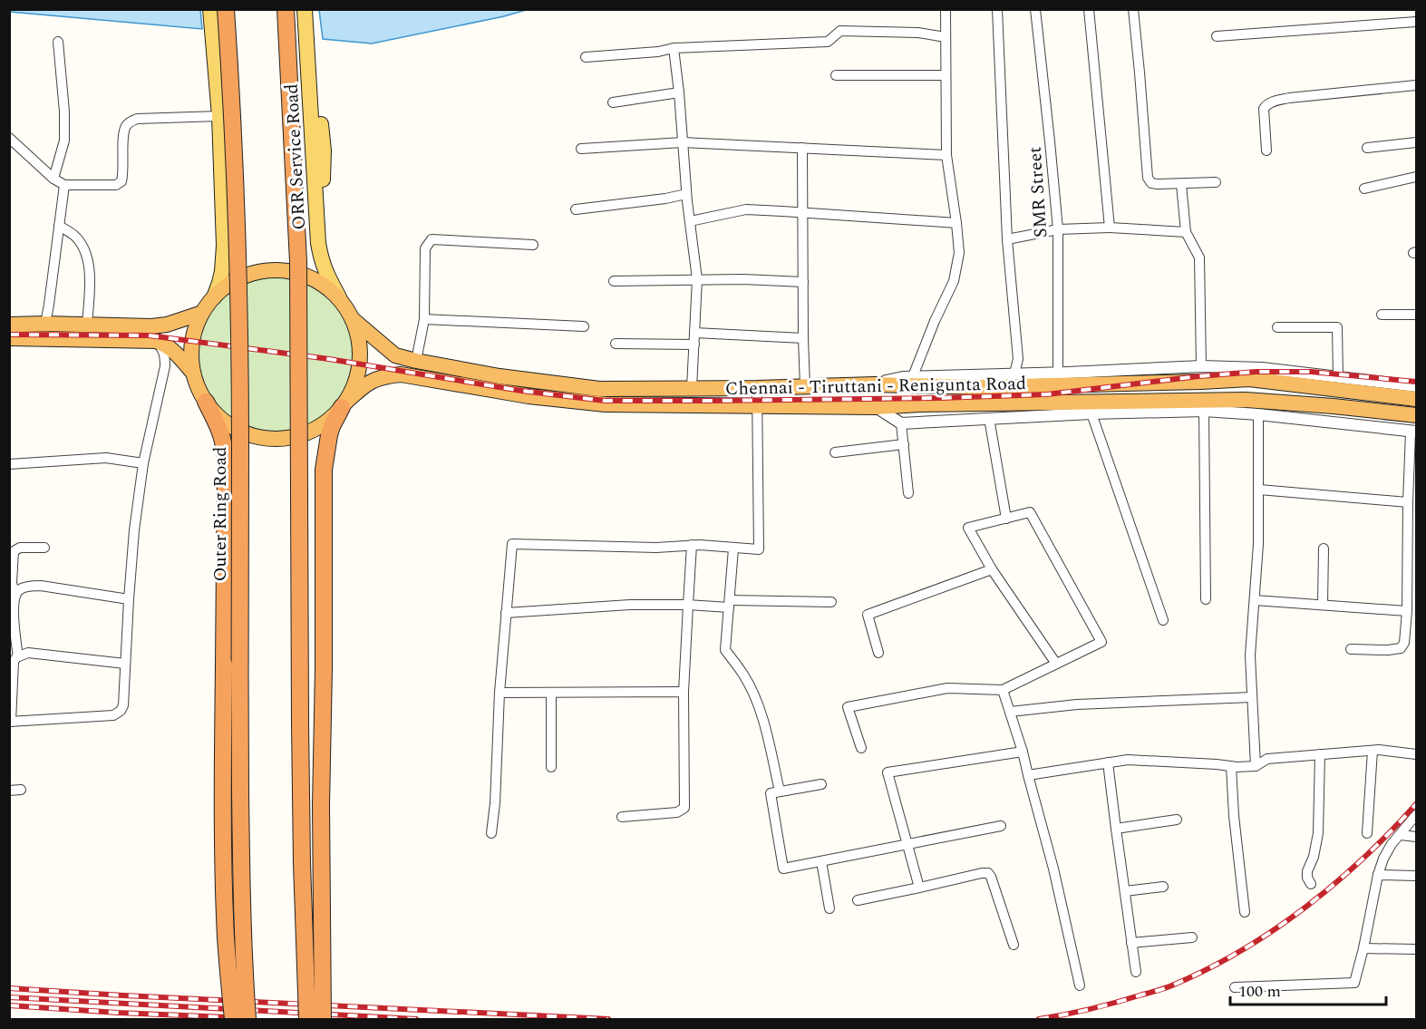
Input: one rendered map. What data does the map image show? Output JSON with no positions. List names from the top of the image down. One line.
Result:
{"streets":{"highway":["Chennai - Tiruttani - Renigunta Road","Outer Ring Road"],"main road":["ORR Service Road"],"street":["SMR Street"]},"crossings":[["ORR Service Road","Chennai - Tiruttani - Renigunta Road"]],"scale_bar":"100 m"}
